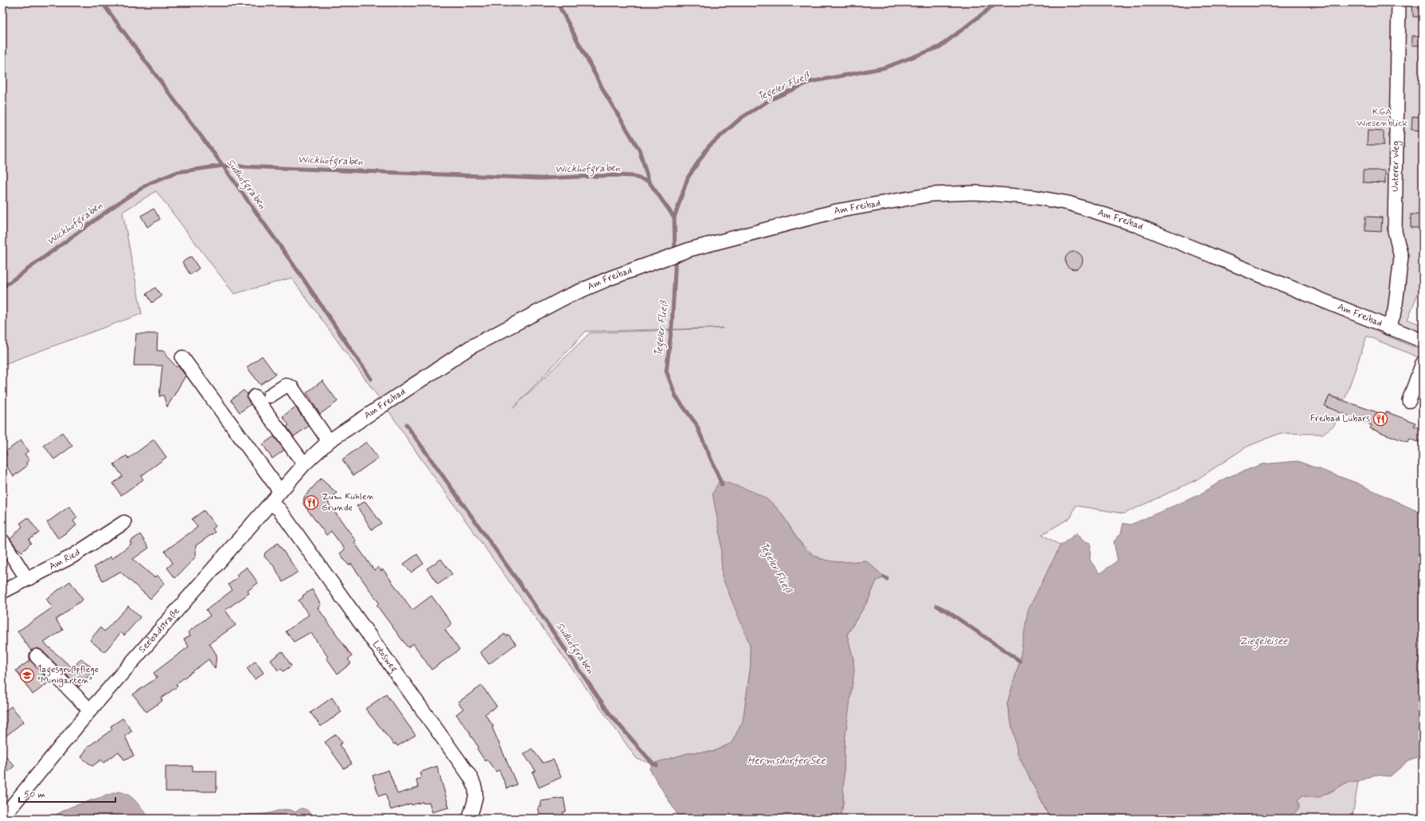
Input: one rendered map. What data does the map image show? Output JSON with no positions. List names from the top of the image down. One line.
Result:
{"streets":{"street":["Unterer Weg","Am Freibad","Am Ried","Seebadstraße","Lotosweg"]},"crossings":[["Unterer Weg","Am Freibad"],["Am Freibad","Seebadstraße"],["Seebadstraße","Lotosweg"]],"water":["Tegeler Fließ","Wickhofgraben","Südhofgraben","Ziegeleisee","Hermsdorfer See"],"parks":["KGA Wiesenblick"],"places":{"restaurant":["Freibad Lübars","Zum Kühlen Grunde"],"school or university":["Tagesgroßpflege \"Minigarten\""]},"scale_bar":"50 m"}
